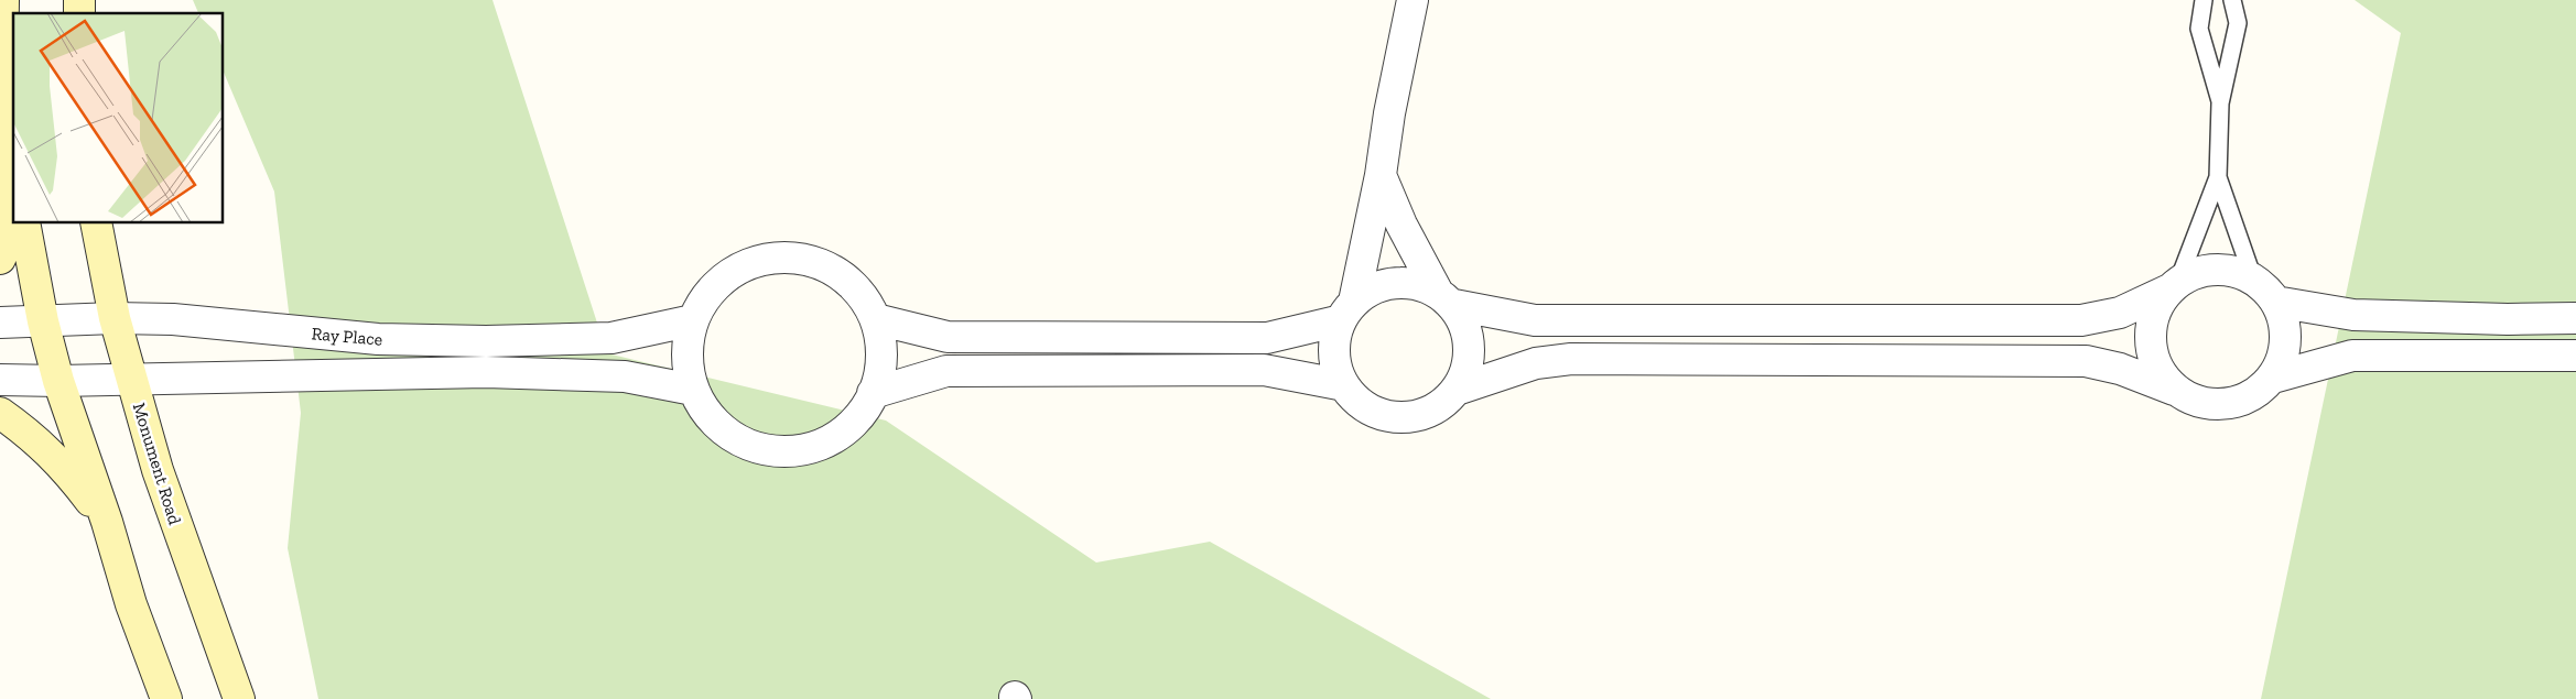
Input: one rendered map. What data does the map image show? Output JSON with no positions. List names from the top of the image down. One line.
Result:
{"streets":{"main road":["Monument Road"],"street":["Ray Place"]},"crossings":[["Ray Place","Monument Road"]]}
